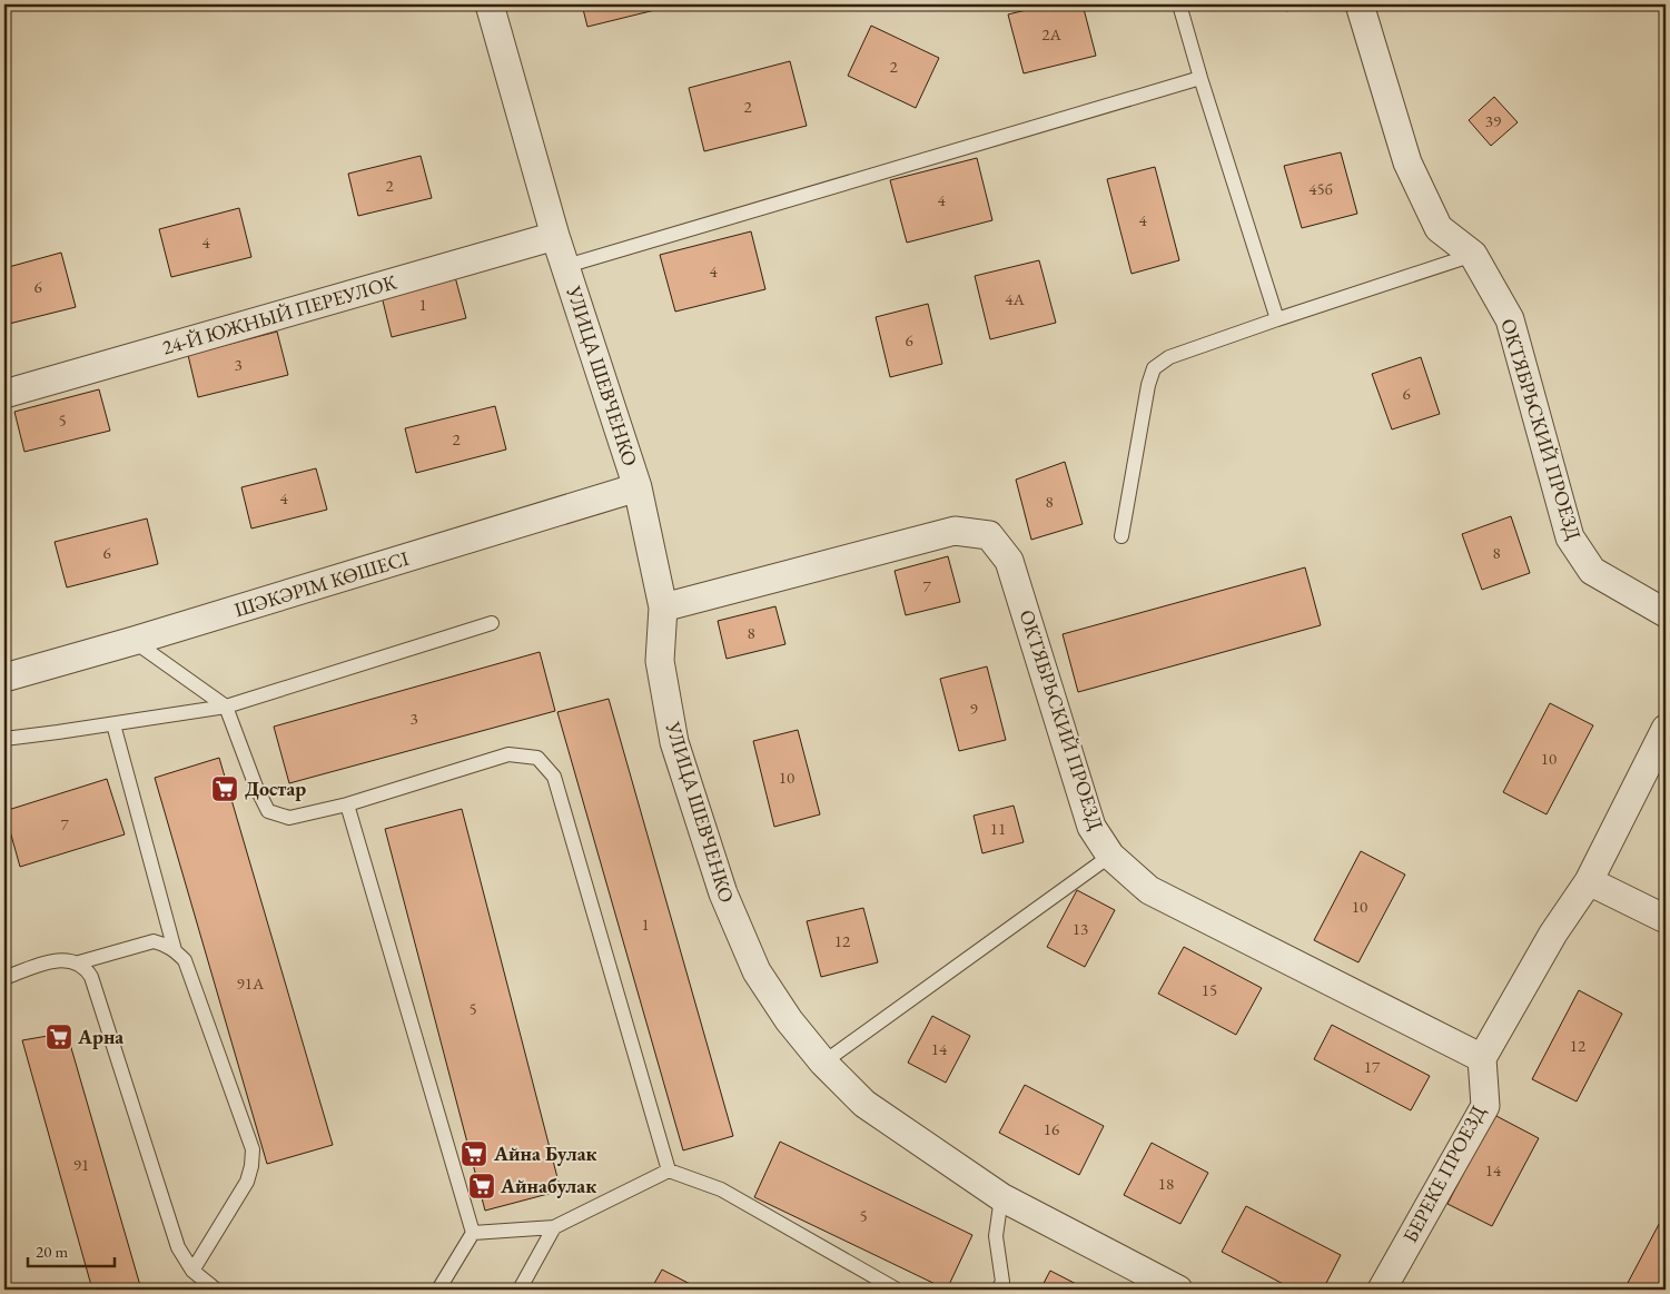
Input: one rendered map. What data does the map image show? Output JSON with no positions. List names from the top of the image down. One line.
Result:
{"streets":{"street":["24-Й ЮЖНЫЙ ПЕРЕУЛОК","УЛИЦА ШЕВЧЕНКО","ОКТЯБРЬСКИЙ ПРОЕЗД","ШӘКӘРІМ КӨШЕСІ","БЕРЕКЕ ПРОЕЗД"]},"crossings":[["24-Й ЮЖНЫЙ ПЕРЕУЛОК","УЛИЦА ШЕВЧЕНКО"],["УЛИЦА ШЕВЧЕНКО","ОКТЯБРЬСКИЙ ПРОЕЗД"],["УЛИЦА ШЕВЧЕНКО","ШӘКӘРІМ КӨШЕСІ"],["ОКТЯБРЬСКИЙ ПРОЕЗД","БЕРЕКЕ ПРОЕЗД"]],"places":{"supermarket":["Достар","Арна","Айна Булак","Айнабулак"]},"house_numbers":["2А","2","2","39","2","45б","4","4","4","4","6","4А","1","6","3","6","5","2","4","8","6","8","7","8","9","3","10","10","7","11","10","1","13","12","91А","15","5","12","14","17","16","91","14","18","5"],"scale_bar":"20 m"}
